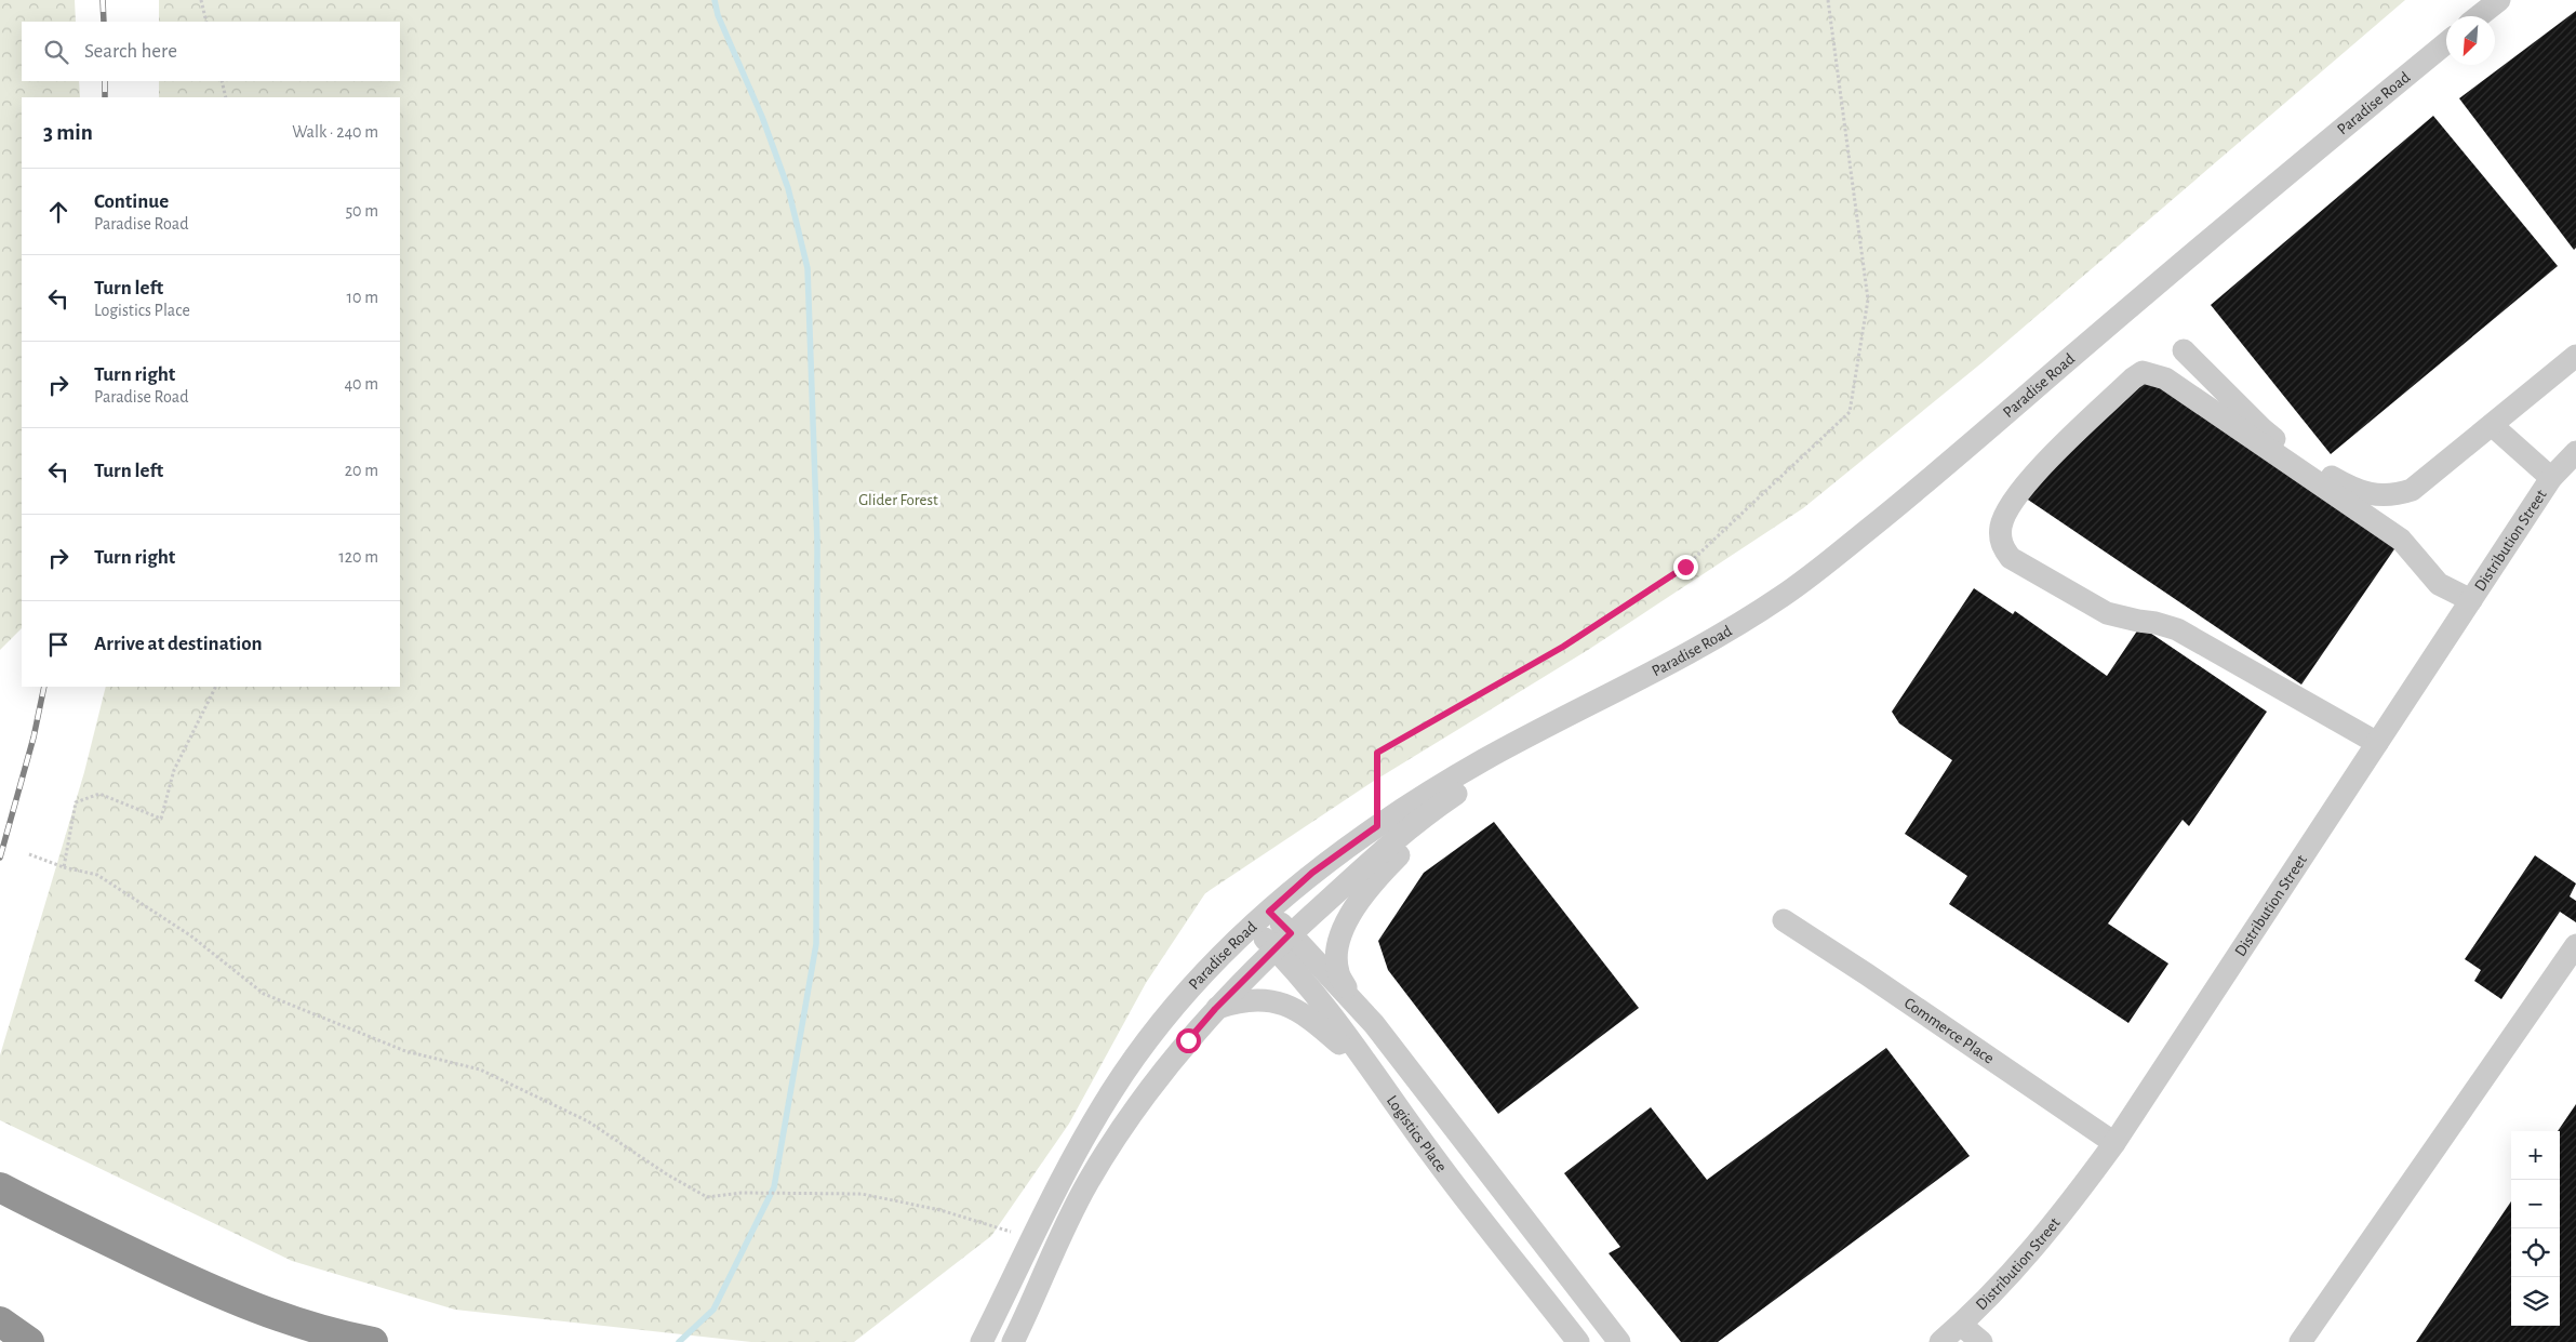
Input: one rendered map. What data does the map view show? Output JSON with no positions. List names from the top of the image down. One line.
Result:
{"streets":{"street":["Paradise Road","Distribution Street","Commerce Place","Logistics Place"]},"crossings":[["Paradise Road","Logistics Place"],["Distribution Street","Commerce Place"]],"parks":["Glider Forest"],"north":"bottom left","page":{"search":"Search here","heading":["3 min","Walk · 240 m"],"list":[["Continue","Paradise Road","50 m"],["Turn left","Logistics Place","10 m"],["Turn right","Paradise Road","40 m"],["Turn left","20 m"],["Turn right","120 m"],"Arrive at destination"],"map_buttons":["+","−"]}}
